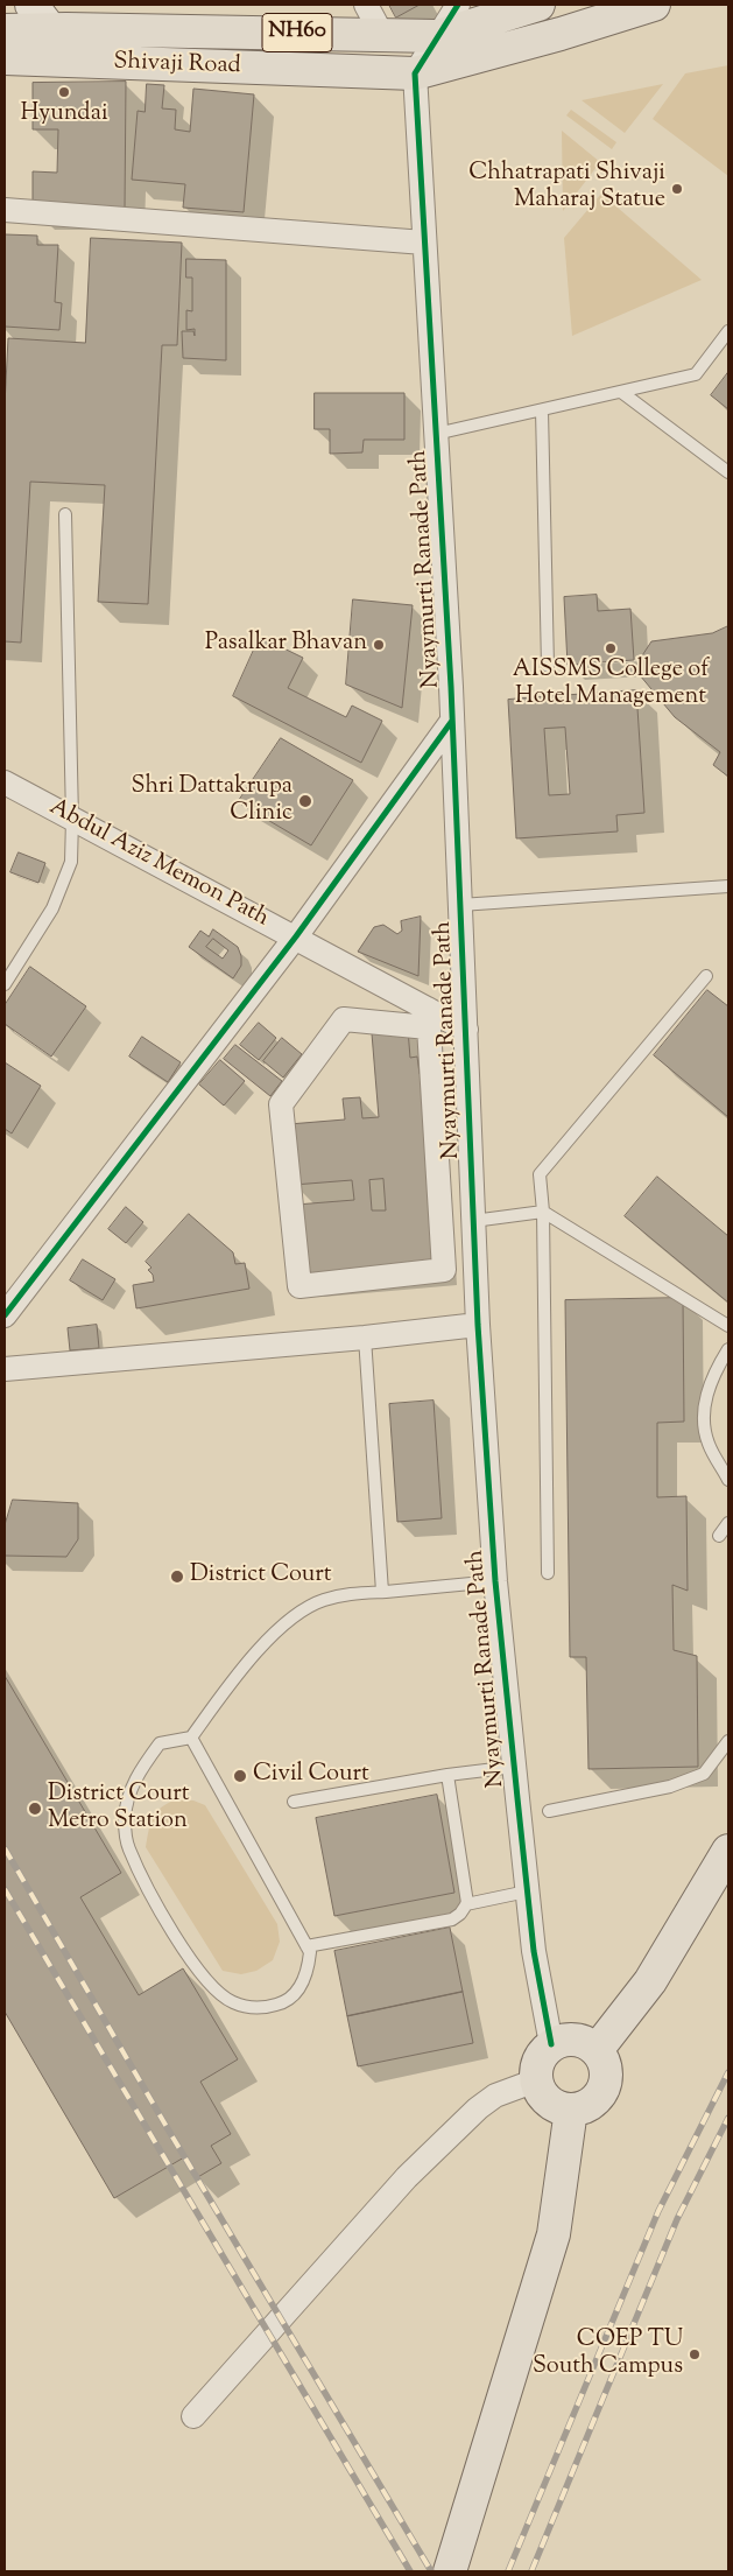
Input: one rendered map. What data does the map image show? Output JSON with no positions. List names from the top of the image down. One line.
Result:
{"streets":{"main road":["NH60","Shivaji Road"],"street":["Nyaymurti Ranade Path","Abdul Aziz Memon Path"]},"crossings":[["Shivaji Road","Nyaymurti Ranade Path"],["Nyaymurti Ranade Path","Abdul Aziz Memon Path"]],"places":["Hyundai","Chhatrapati Shivaji Maharaj Statue","Pasalkar Bhavan","AISSMS College of Hotel Management","Shri Dattakrupa Clinic","District Court","Civil Court","District Court Metro Station","COEP TU South Campus"]}
